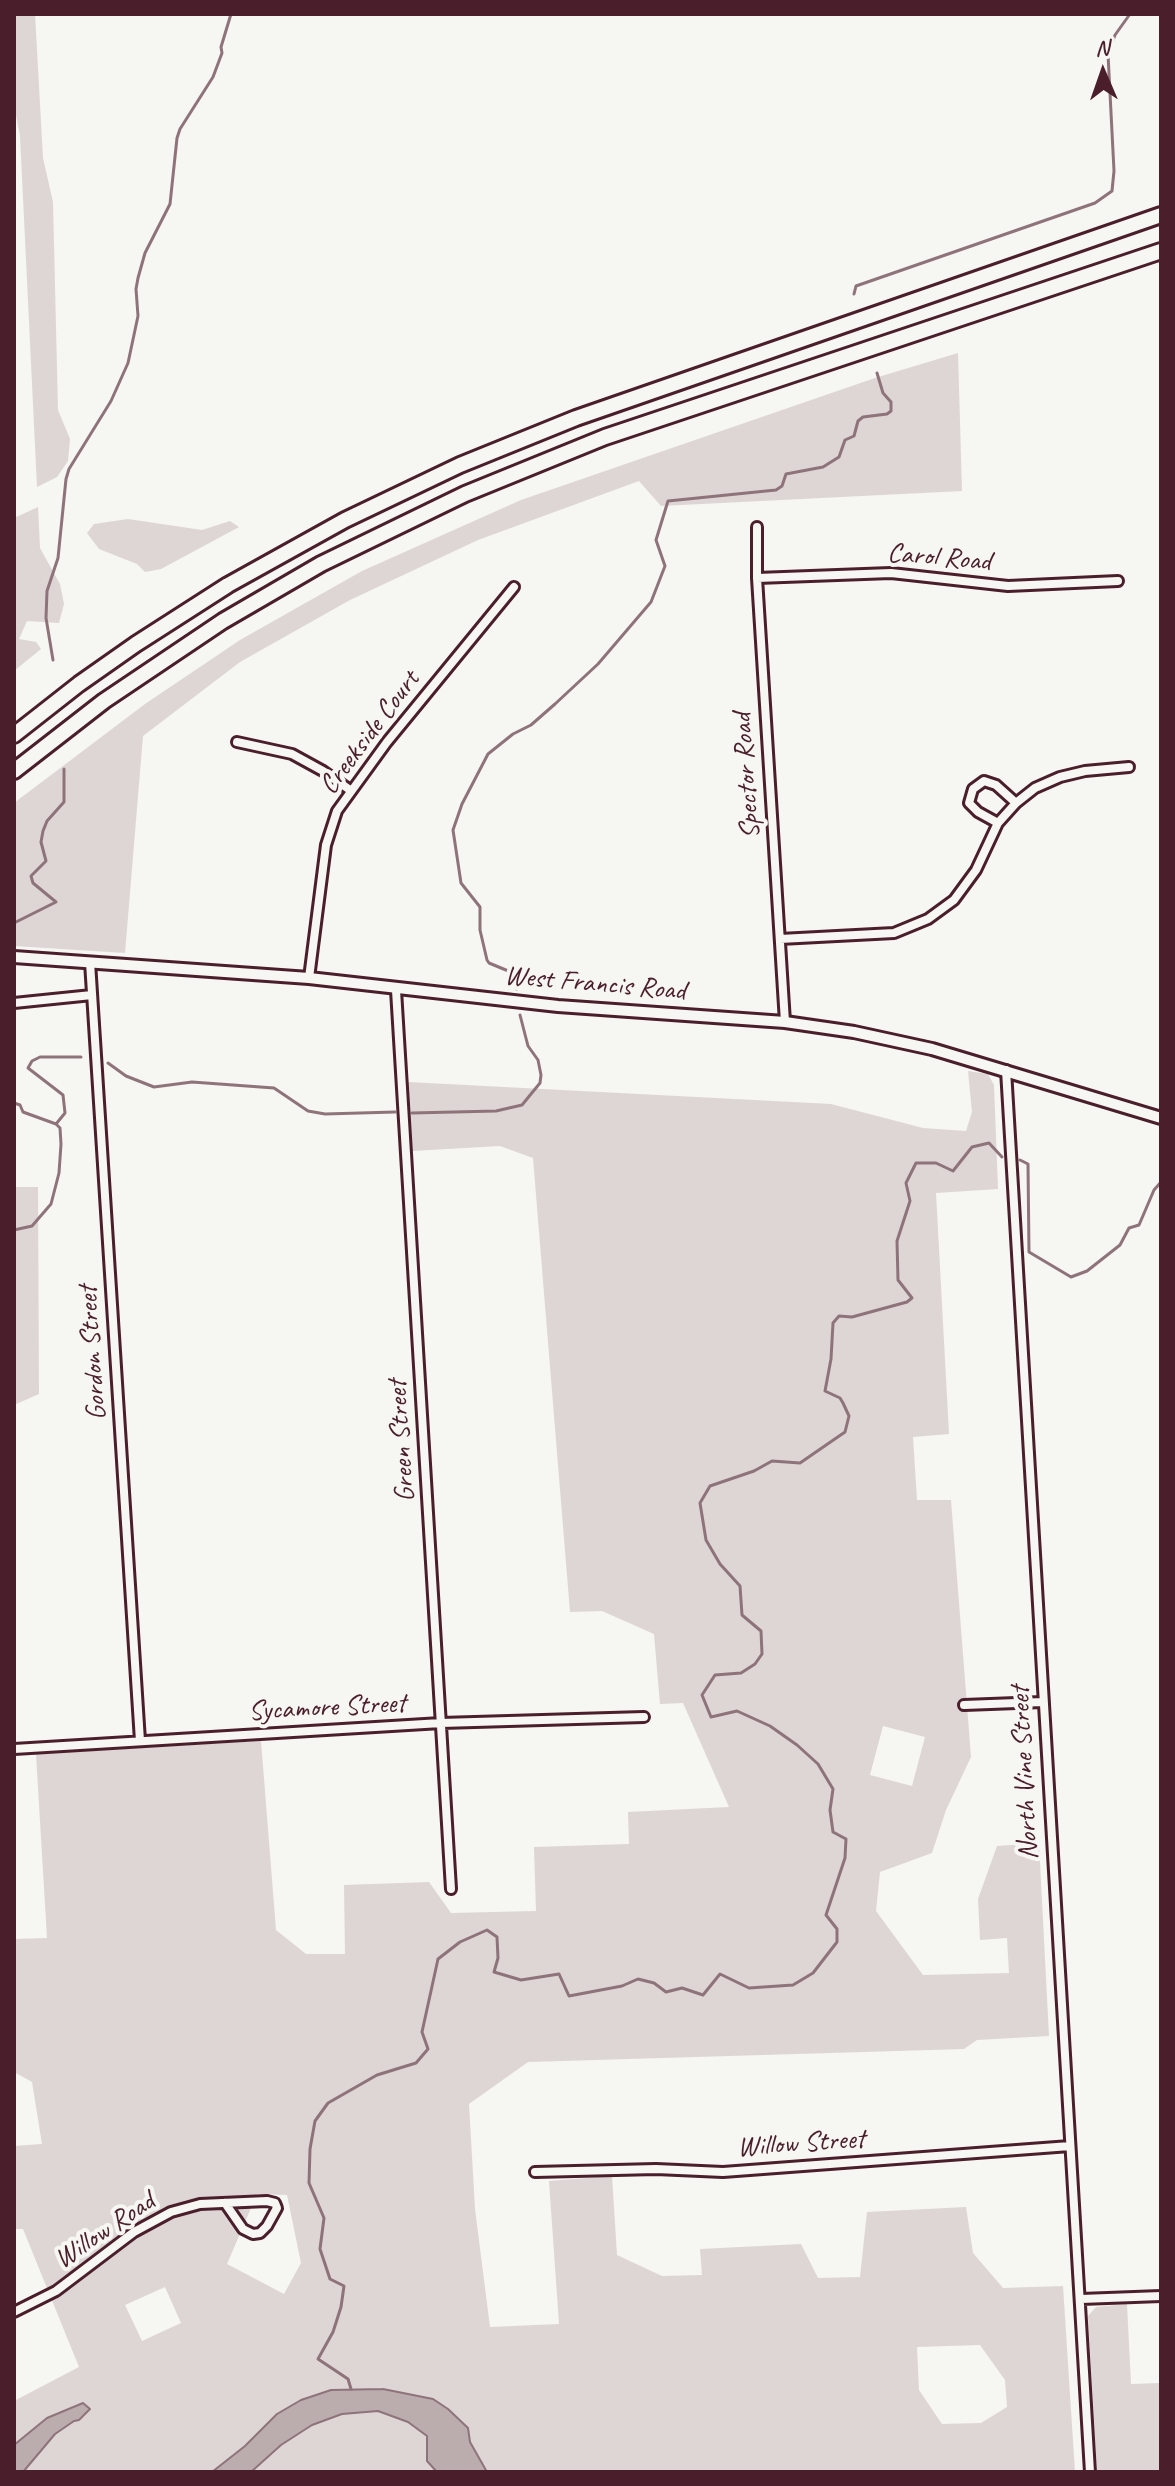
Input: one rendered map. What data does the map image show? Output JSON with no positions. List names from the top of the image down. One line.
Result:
{"streets":{"street":["Carol Road","Creekside Court","Spector Road","West Francis Road","Gordon Street","Green Street","Sycamore Street","North Vine Street","Willow Street","Willow Road"]},"crossings":[["Carol Road","Spector Road"],["Creekside Court","West Francis Road"],["Spector Road","West Francis Road"],["West Francis Road","Gordon Street"],["West Francis Road","Green Street"],["West Francis Road","North Vine Street"],["Gordon Street","Sycamore Street"],["Green Street","Sycamore Street"],["North Vine Street","Willow Street"]],"north":"top"}
